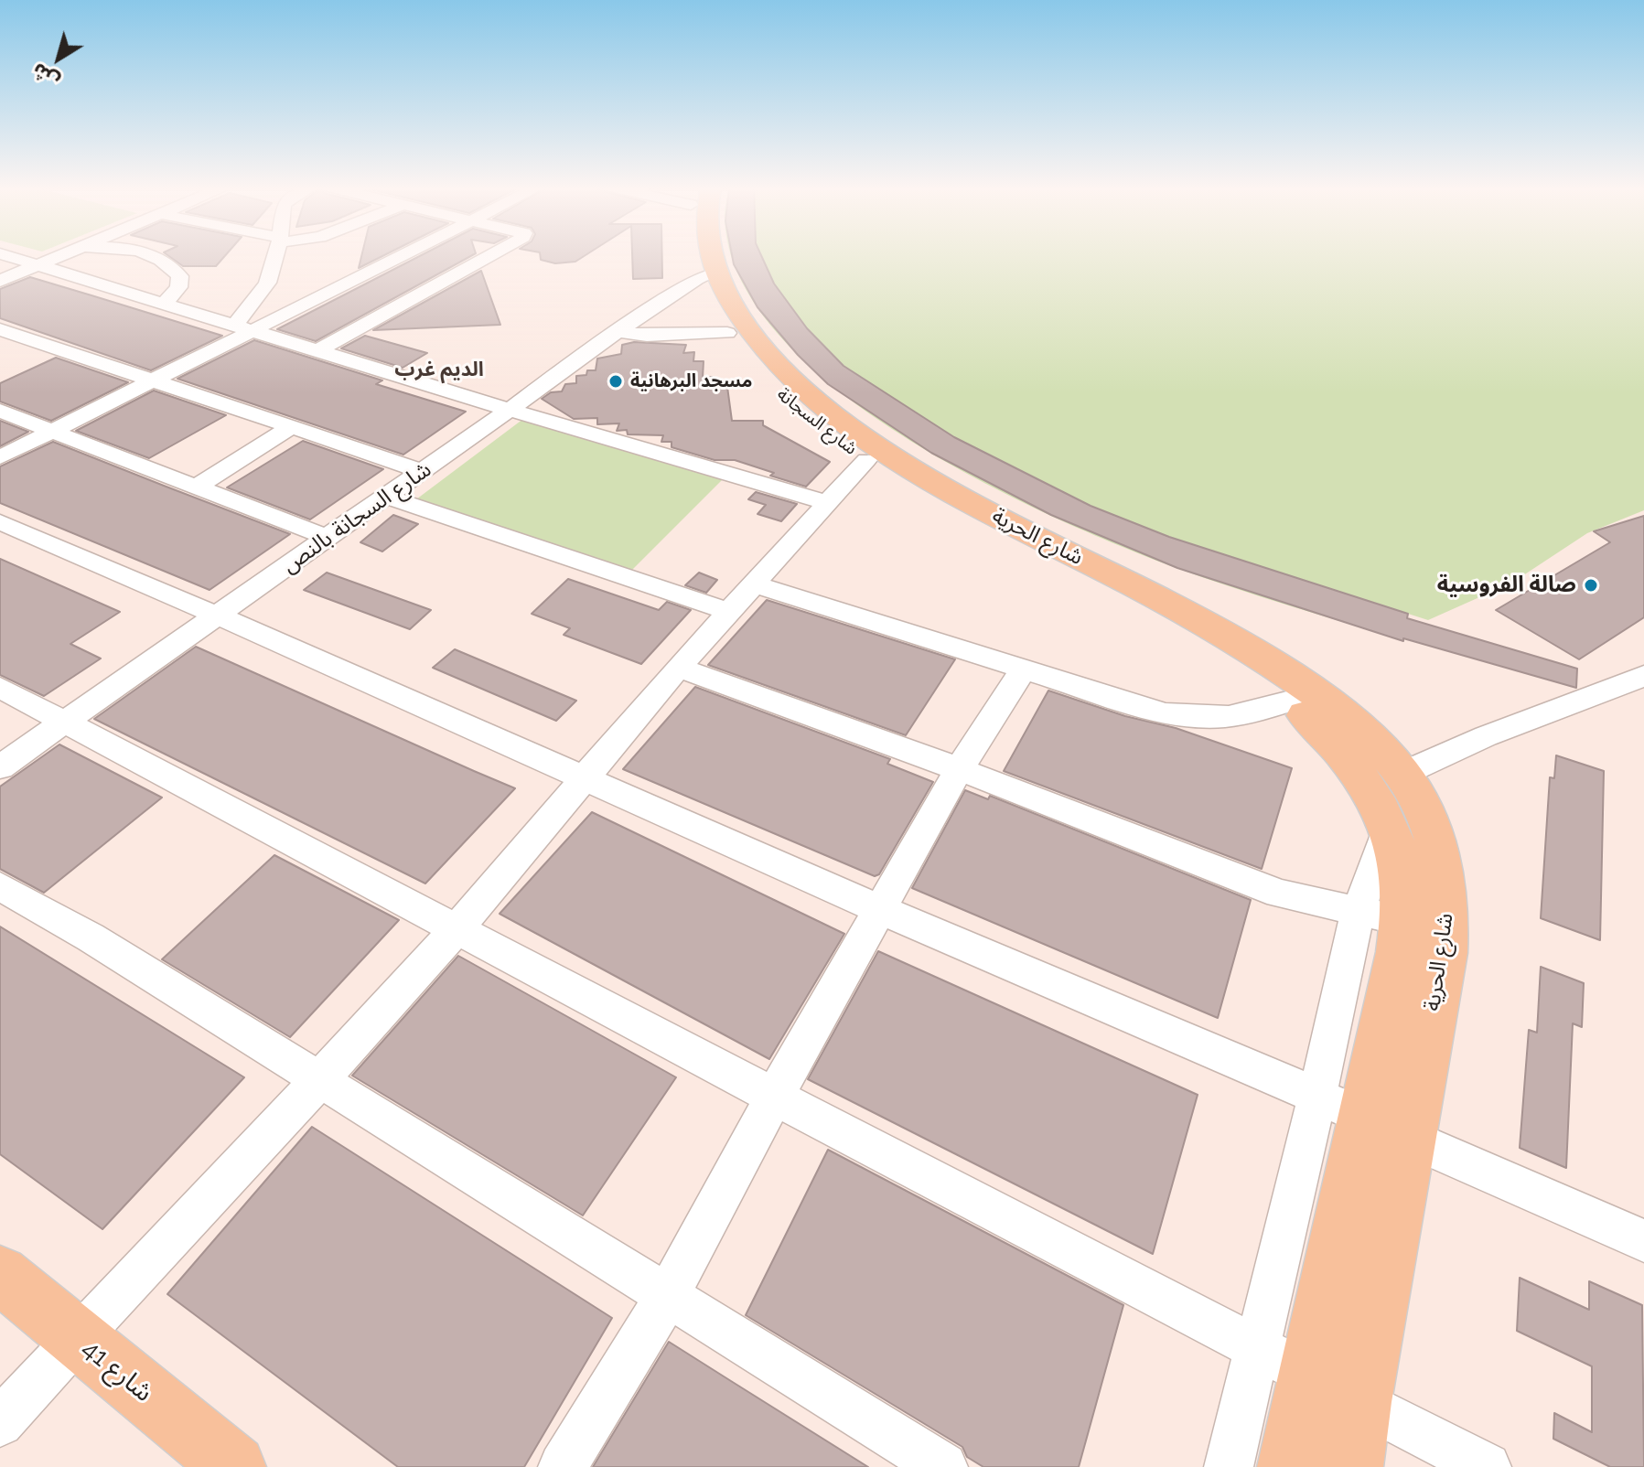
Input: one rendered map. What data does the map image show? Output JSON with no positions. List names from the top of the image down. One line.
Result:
{"streets":{"main road":["شارع السجانة","شارع الحرية","شارع 41"],"street":["شارع السجانة بالنص"]},"crossings":[["شارع السجانة","شارع السجانة بالنص"],["شارع السجانة","شارع الحرية"]],"districts":["الديم غرب"],"places":["مسجد البرهانية","صالة الفروسية"],"north":"bottom left"}
